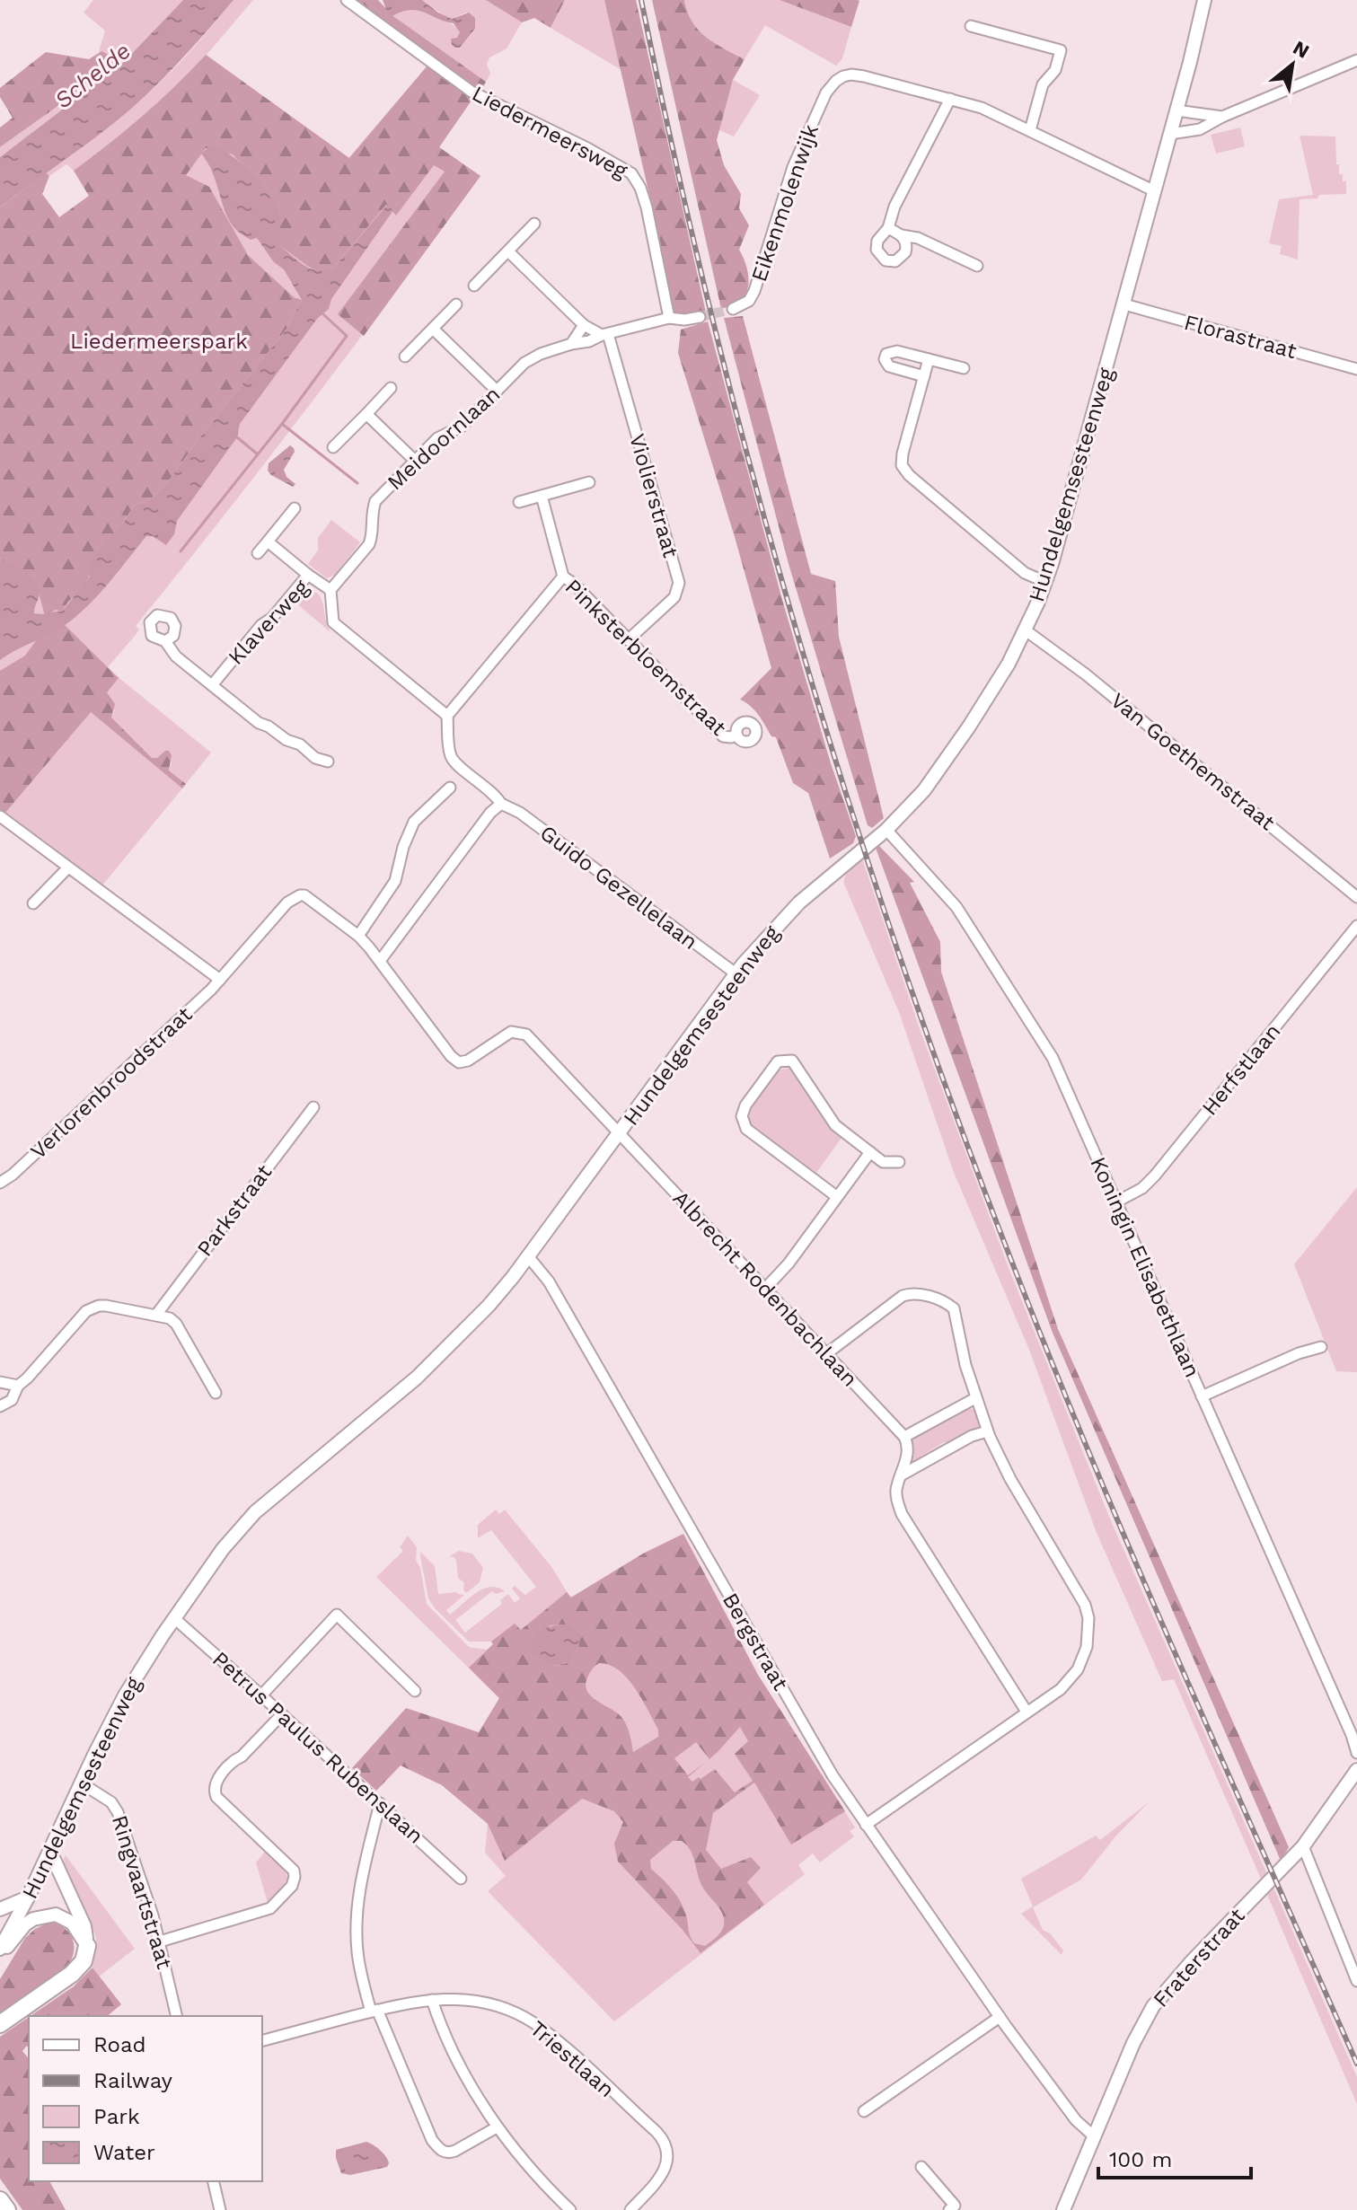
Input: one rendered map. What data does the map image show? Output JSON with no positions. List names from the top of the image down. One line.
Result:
{"streets":{"main road":["Hundelgemsesteenweg","Fraterstraat"],"street":["Liedermeersweg","Eikenmolenwijk","Florastraat","Meidoornlaan","Violierstraat","Klaverweg","Pinksterbloemstraat","Van Goethemstraat","Guido Gezellelaan","Herfstlaan","Verlorenbroodstraat","Parkstraat","Koningin Elisabethlaan","Albrecht Rodenbachlaan","Bergstraat","Petrus Paulus Rubenslaan","Ringvaartstraat","Triestlaan"]},"crossings":[["Liedermeersweg","Meidoornlaan"],["Eikenmolenwijk","Hundelgemsesteenweg"],["Florastraat","Hundelgemsesteenweg"],["Meidoornlaan","Violierstraat"],["Meidoornlaan","Klaverweg"],["Hundelgemsesteenweg","Van Goethemstraat"],["Hundelgemsesteenweg","Guido Gezellelaan"],["Hundelgemsesteenweg","Verlorenbroodstraat"],["Hundelgemsesteenweg","Koningin Elisabethlaan"],["Hundelgemsesteenweg","Albrecht Rodenbachlaan"],["Hundelgemsesteenweg","Bergstraat"],["Hundelgemsesteenweg","Petrus Paulus Rubenslaan"],["Hundelgemsesteenweg","Ringvaartstraat"],["Violierstraat","Pinksterbloemstraat"],["Pinksterbloemstraat","Guido Gezellelaan"],["Herfstlaan","Koningin Elisabethlaan"],["Verlorenbroodstraat","Albrecht Rodenbachlaan"],["Bergstraat","Fraterstraat"]],"water":["Schelde"],"parks":["Liedermeerspark"],"legend":["Road","Railway","Park","Water"],"scale_bar":"100 m","north":"top right"}
